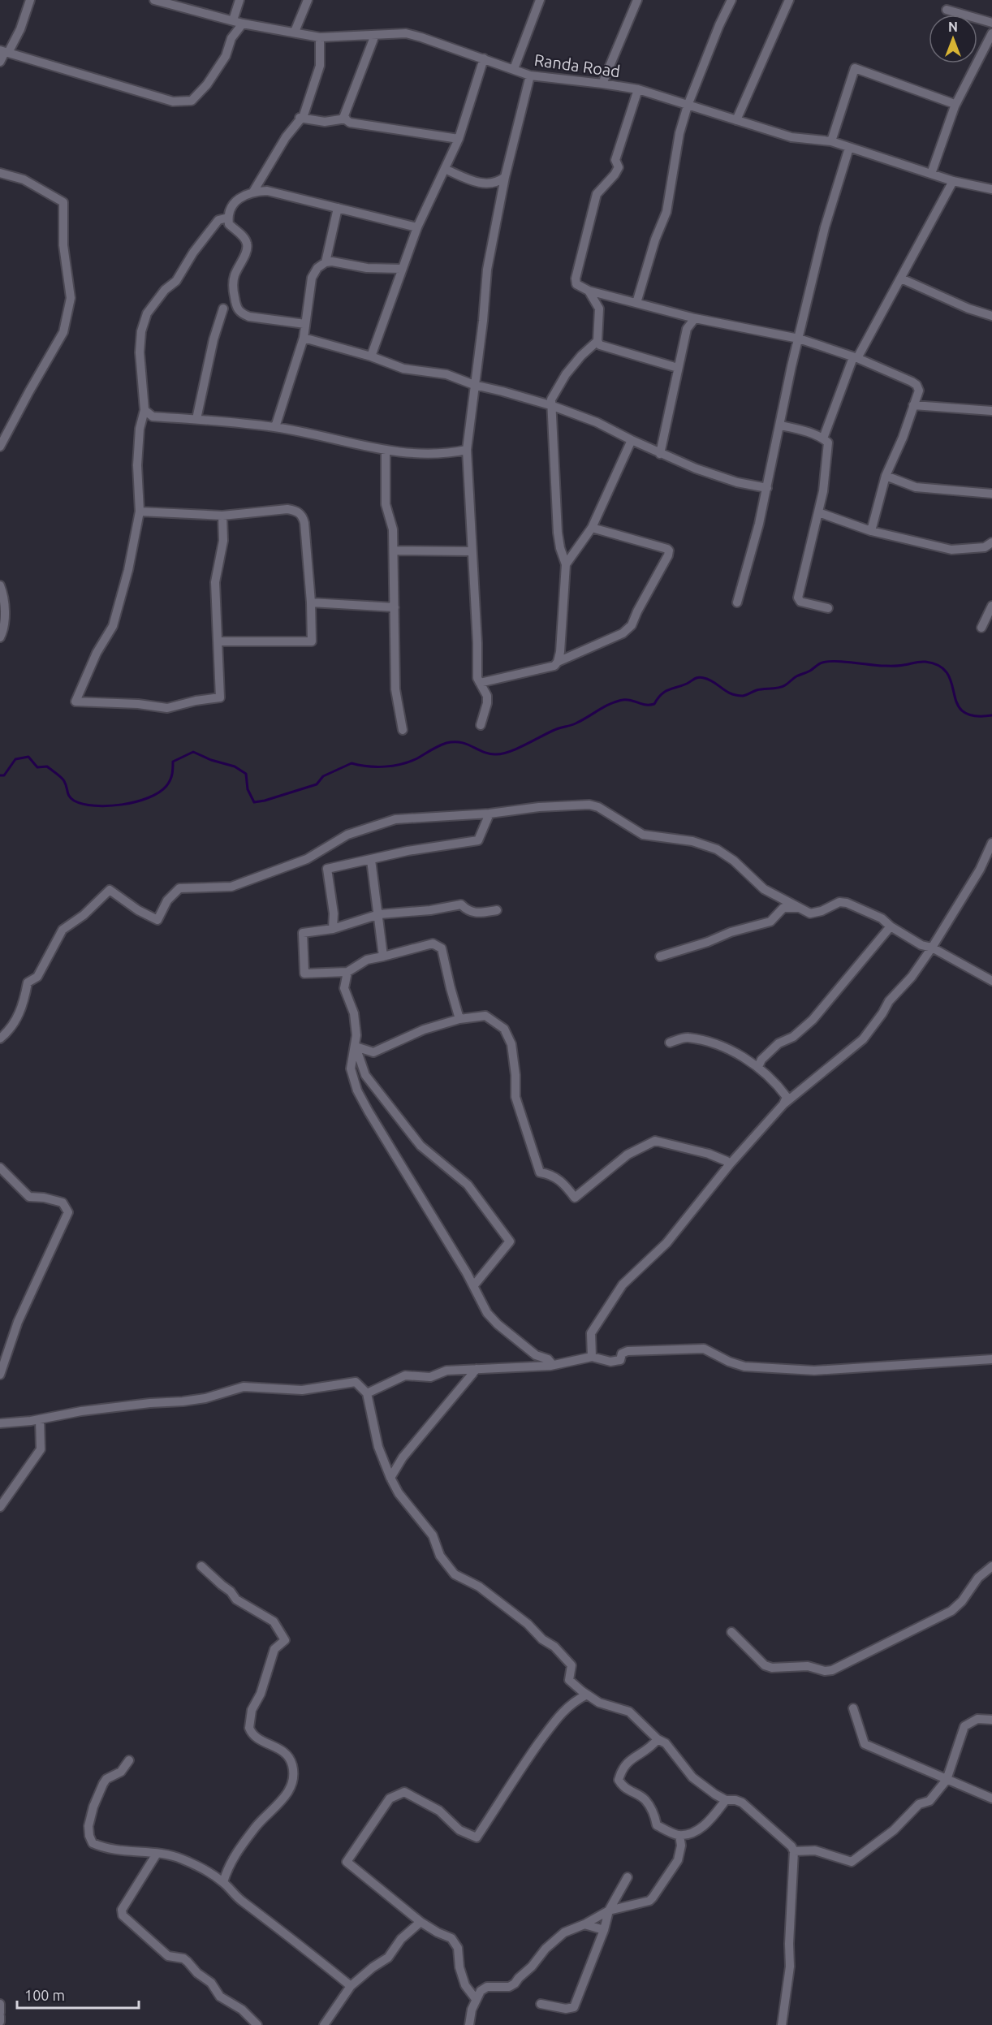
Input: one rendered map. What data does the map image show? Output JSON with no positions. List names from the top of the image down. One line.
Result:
{"streets":{"street":["Randa Road"]},"scale_bar":"100 m","north":"top"}
